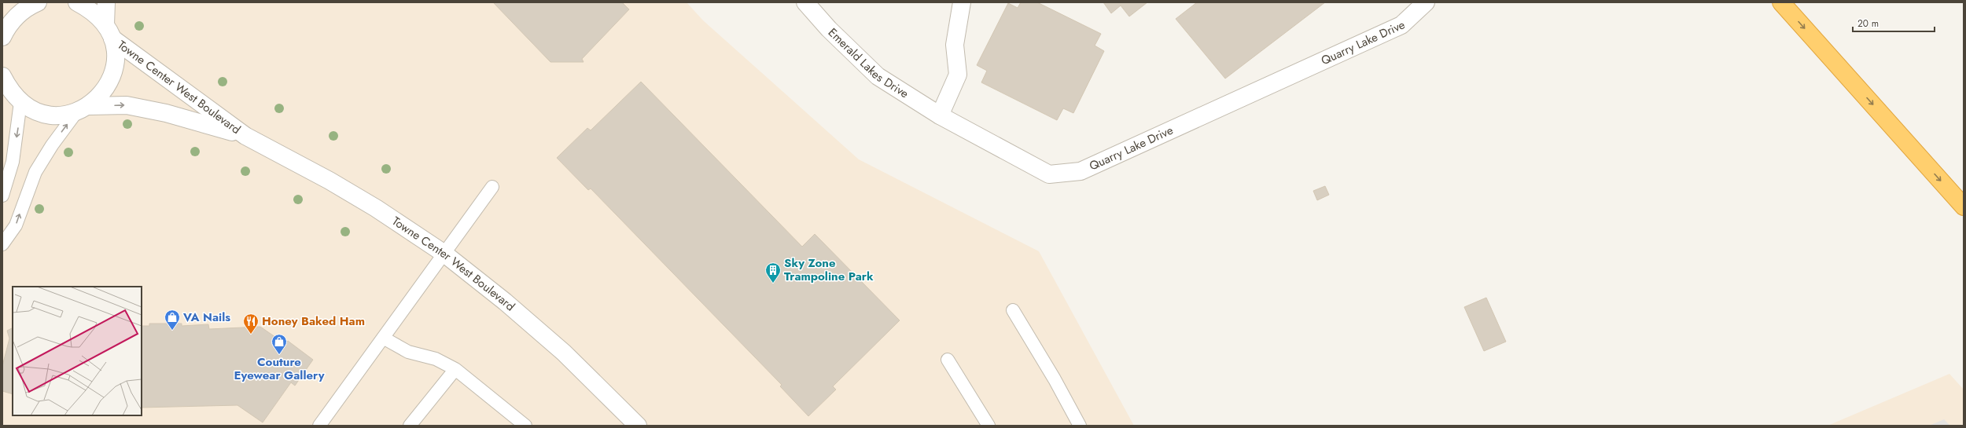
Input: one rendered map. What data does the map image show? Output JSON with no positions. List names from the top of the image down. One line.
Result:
{"streets":{"street":["Quarry Lake Drive","Emerald Lakes Drive","Towne Center West Boulevard"]},"crossings":[["Quarry Lake Drive","Emerald Lakes Drive"]],"places":{"building":["Sky Zone Trampoline Park"],"shop":["VA Nails","Couture Eyewear Gallery"],"restaurant":["Honey Baked Ham"]},"scale_bar":"20 m"}
